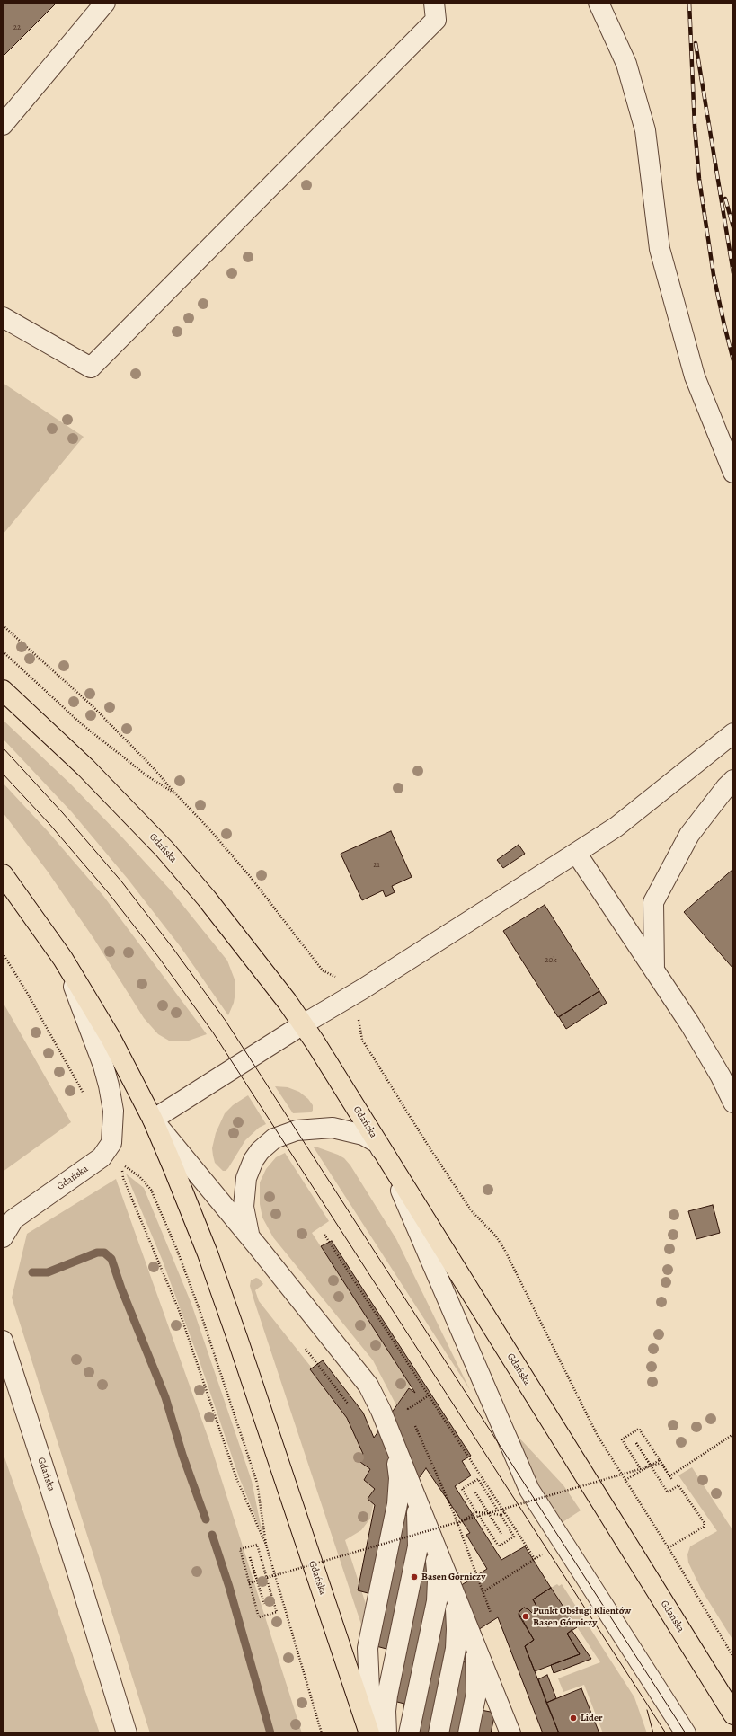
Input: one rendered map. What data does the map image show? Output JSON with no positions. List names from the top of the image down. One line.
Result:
{"streets":{"main road":["Gdańska"]},"places":["Basen Górniczy","Punkt Obsługi Klientów Basen Górniczy","Lider"],"house_numbers":["22","21","20k"]}
